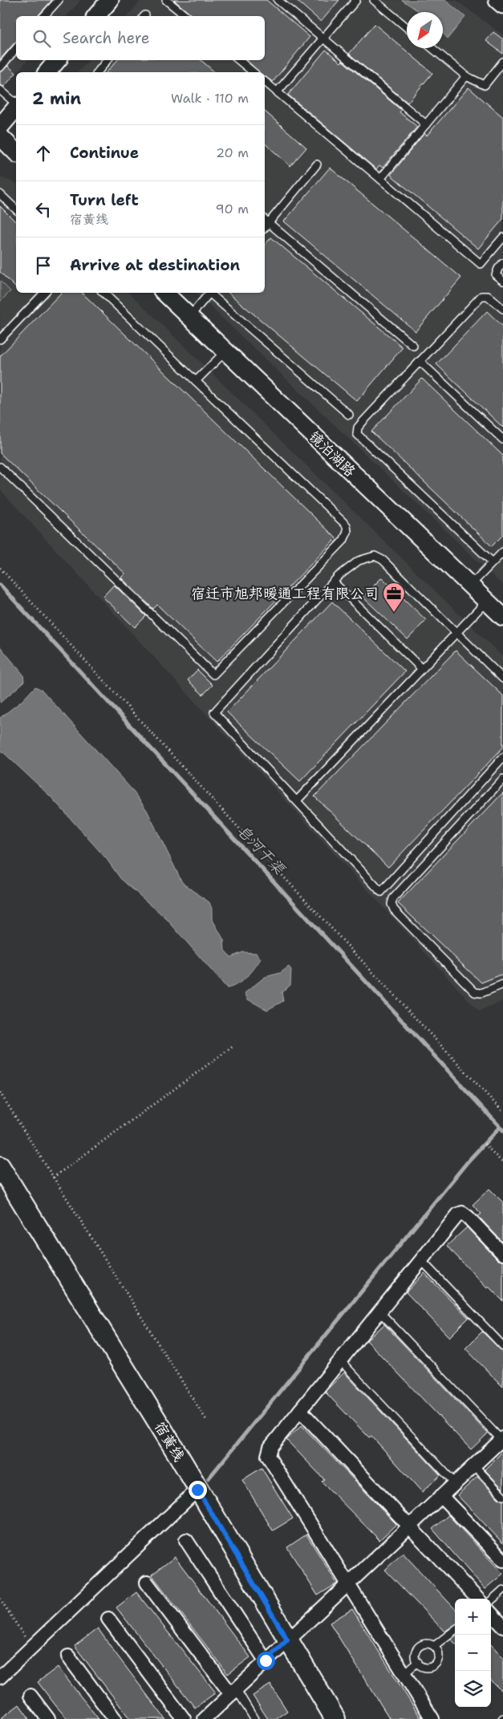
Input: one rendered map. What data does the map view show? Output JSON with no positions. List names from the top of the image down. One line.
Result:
{"streets":{"main road":["宿黄线"],"street":["镜泊湖路"]},"water":["皂河干渠"],"places":{"office":["宿迁市旭邦暖通工程有限公司"]},"north":"bottom left","page":{"search":"Search here","heading":["2 min","Walk · 110 m"],"list":[["Continue","20 m"],["Turn left","宿黄线","90 m"],"Arrive at destination"],"map_buttons":["+","−"]}}
